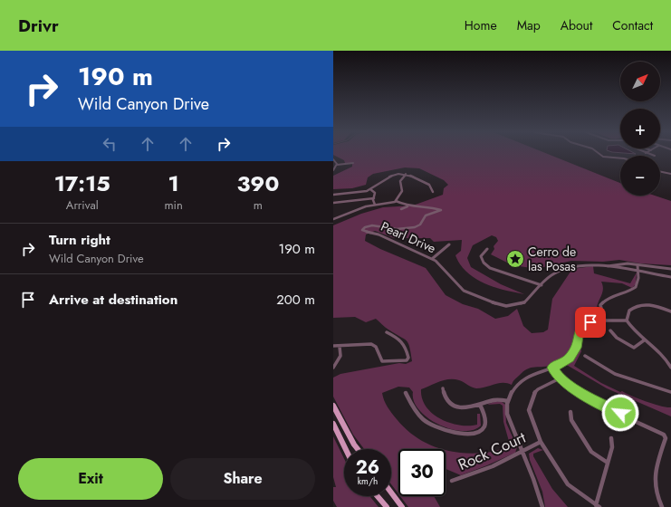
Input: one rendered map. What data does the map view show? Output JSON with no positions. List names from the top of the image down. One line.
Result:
{"streets":{"street":["Pearl Drive","Rock Court"]},"places":{"place":["Cerro de las Posas"]},"north":"top right","page":{"header":"Drivr","nav":["Home","Map","About","Contact"],"turn":["190 m","Wild Canyon Drive"],"map_buttons":["+","−"],"eta":["17:15","Arrival","1","min","390","m"],"list":[{"name":"Turn right","note":"Wild Canyon Drive","value":"190 m"},{"name":"Arrive at destination","value":"200 m"}],"speed":"26 km/h","limit":"30","buttons":["Exit","Share"]}}
